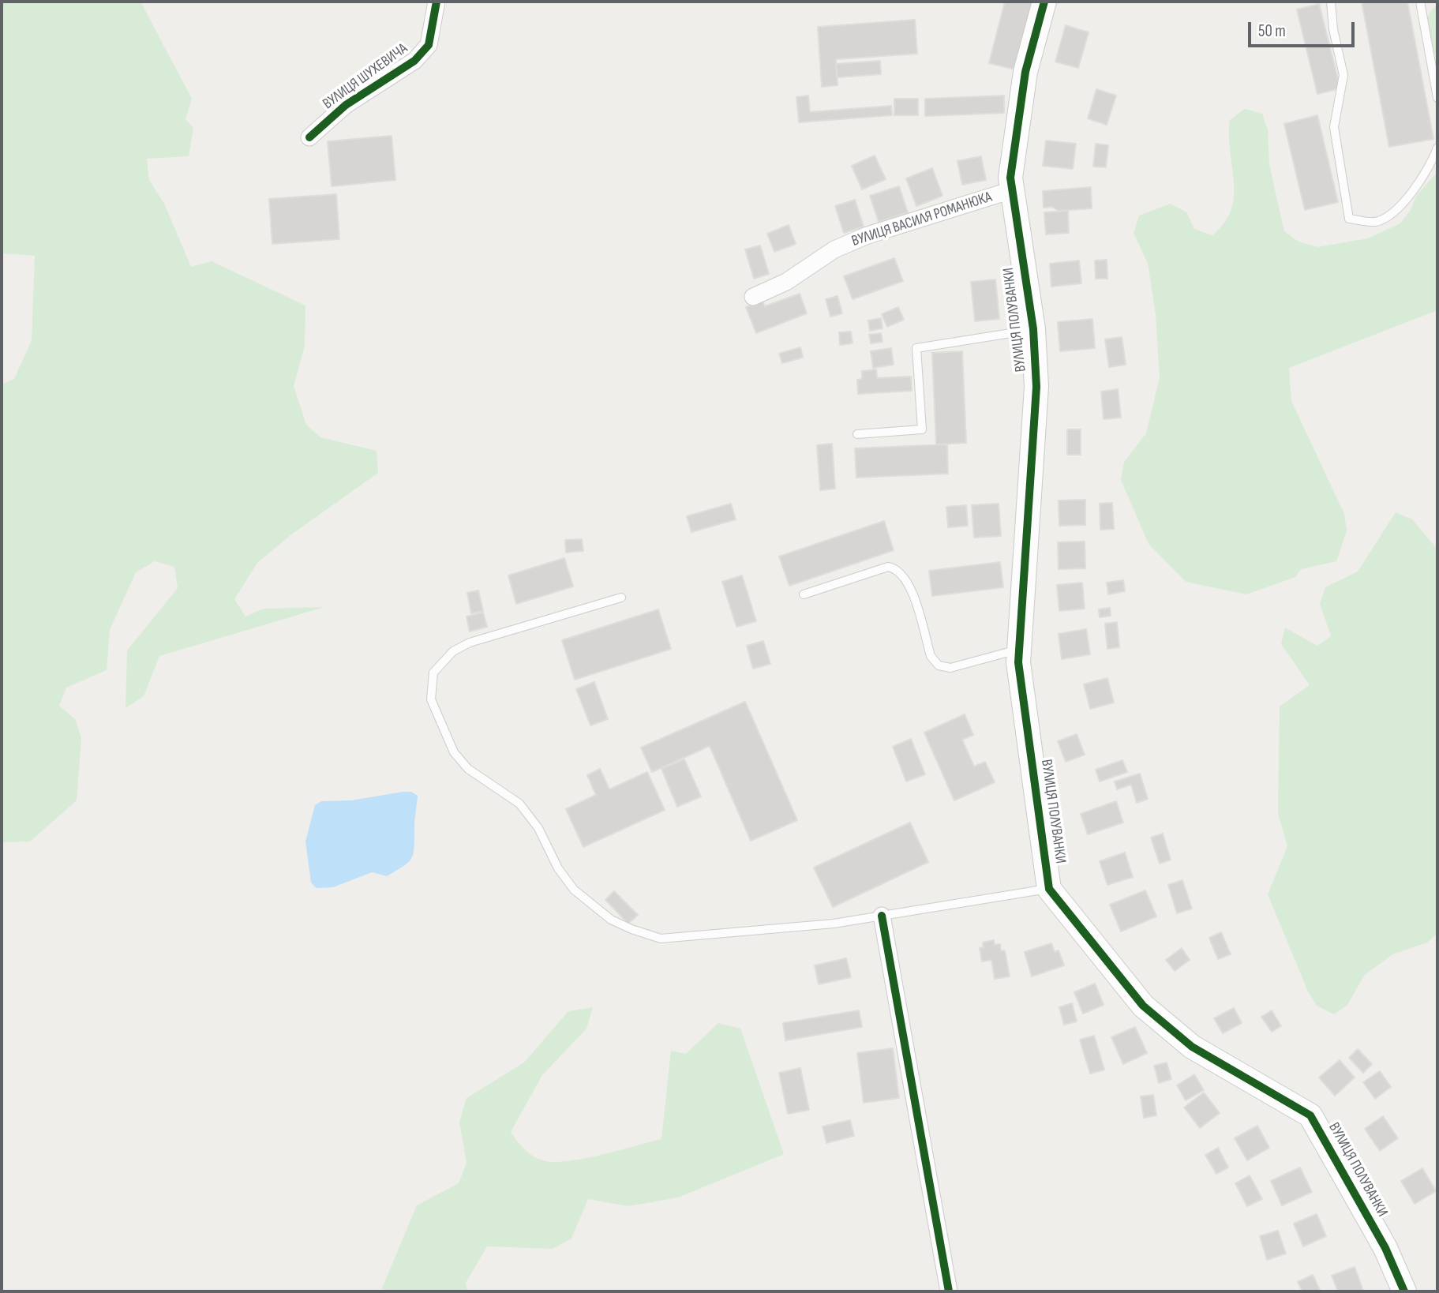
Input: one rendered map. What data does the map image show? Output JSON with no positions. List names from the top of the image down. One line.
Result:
{"streets":{"street":["ВУЛИЦЯ ШУХЕВИЧА","ВУЛИЦЯ ВАСИЛЯ РОМАНЮКА","ВУЛИЦЯ ПОЛУВАНКИ"]},"crossings":[["ВУЛИЦЯ ВАСИЛЯ РОМАНЮКА","ВУЛИЦЯ ПОЛУВАНКИ"]],"scale_bar":"50 m"}
